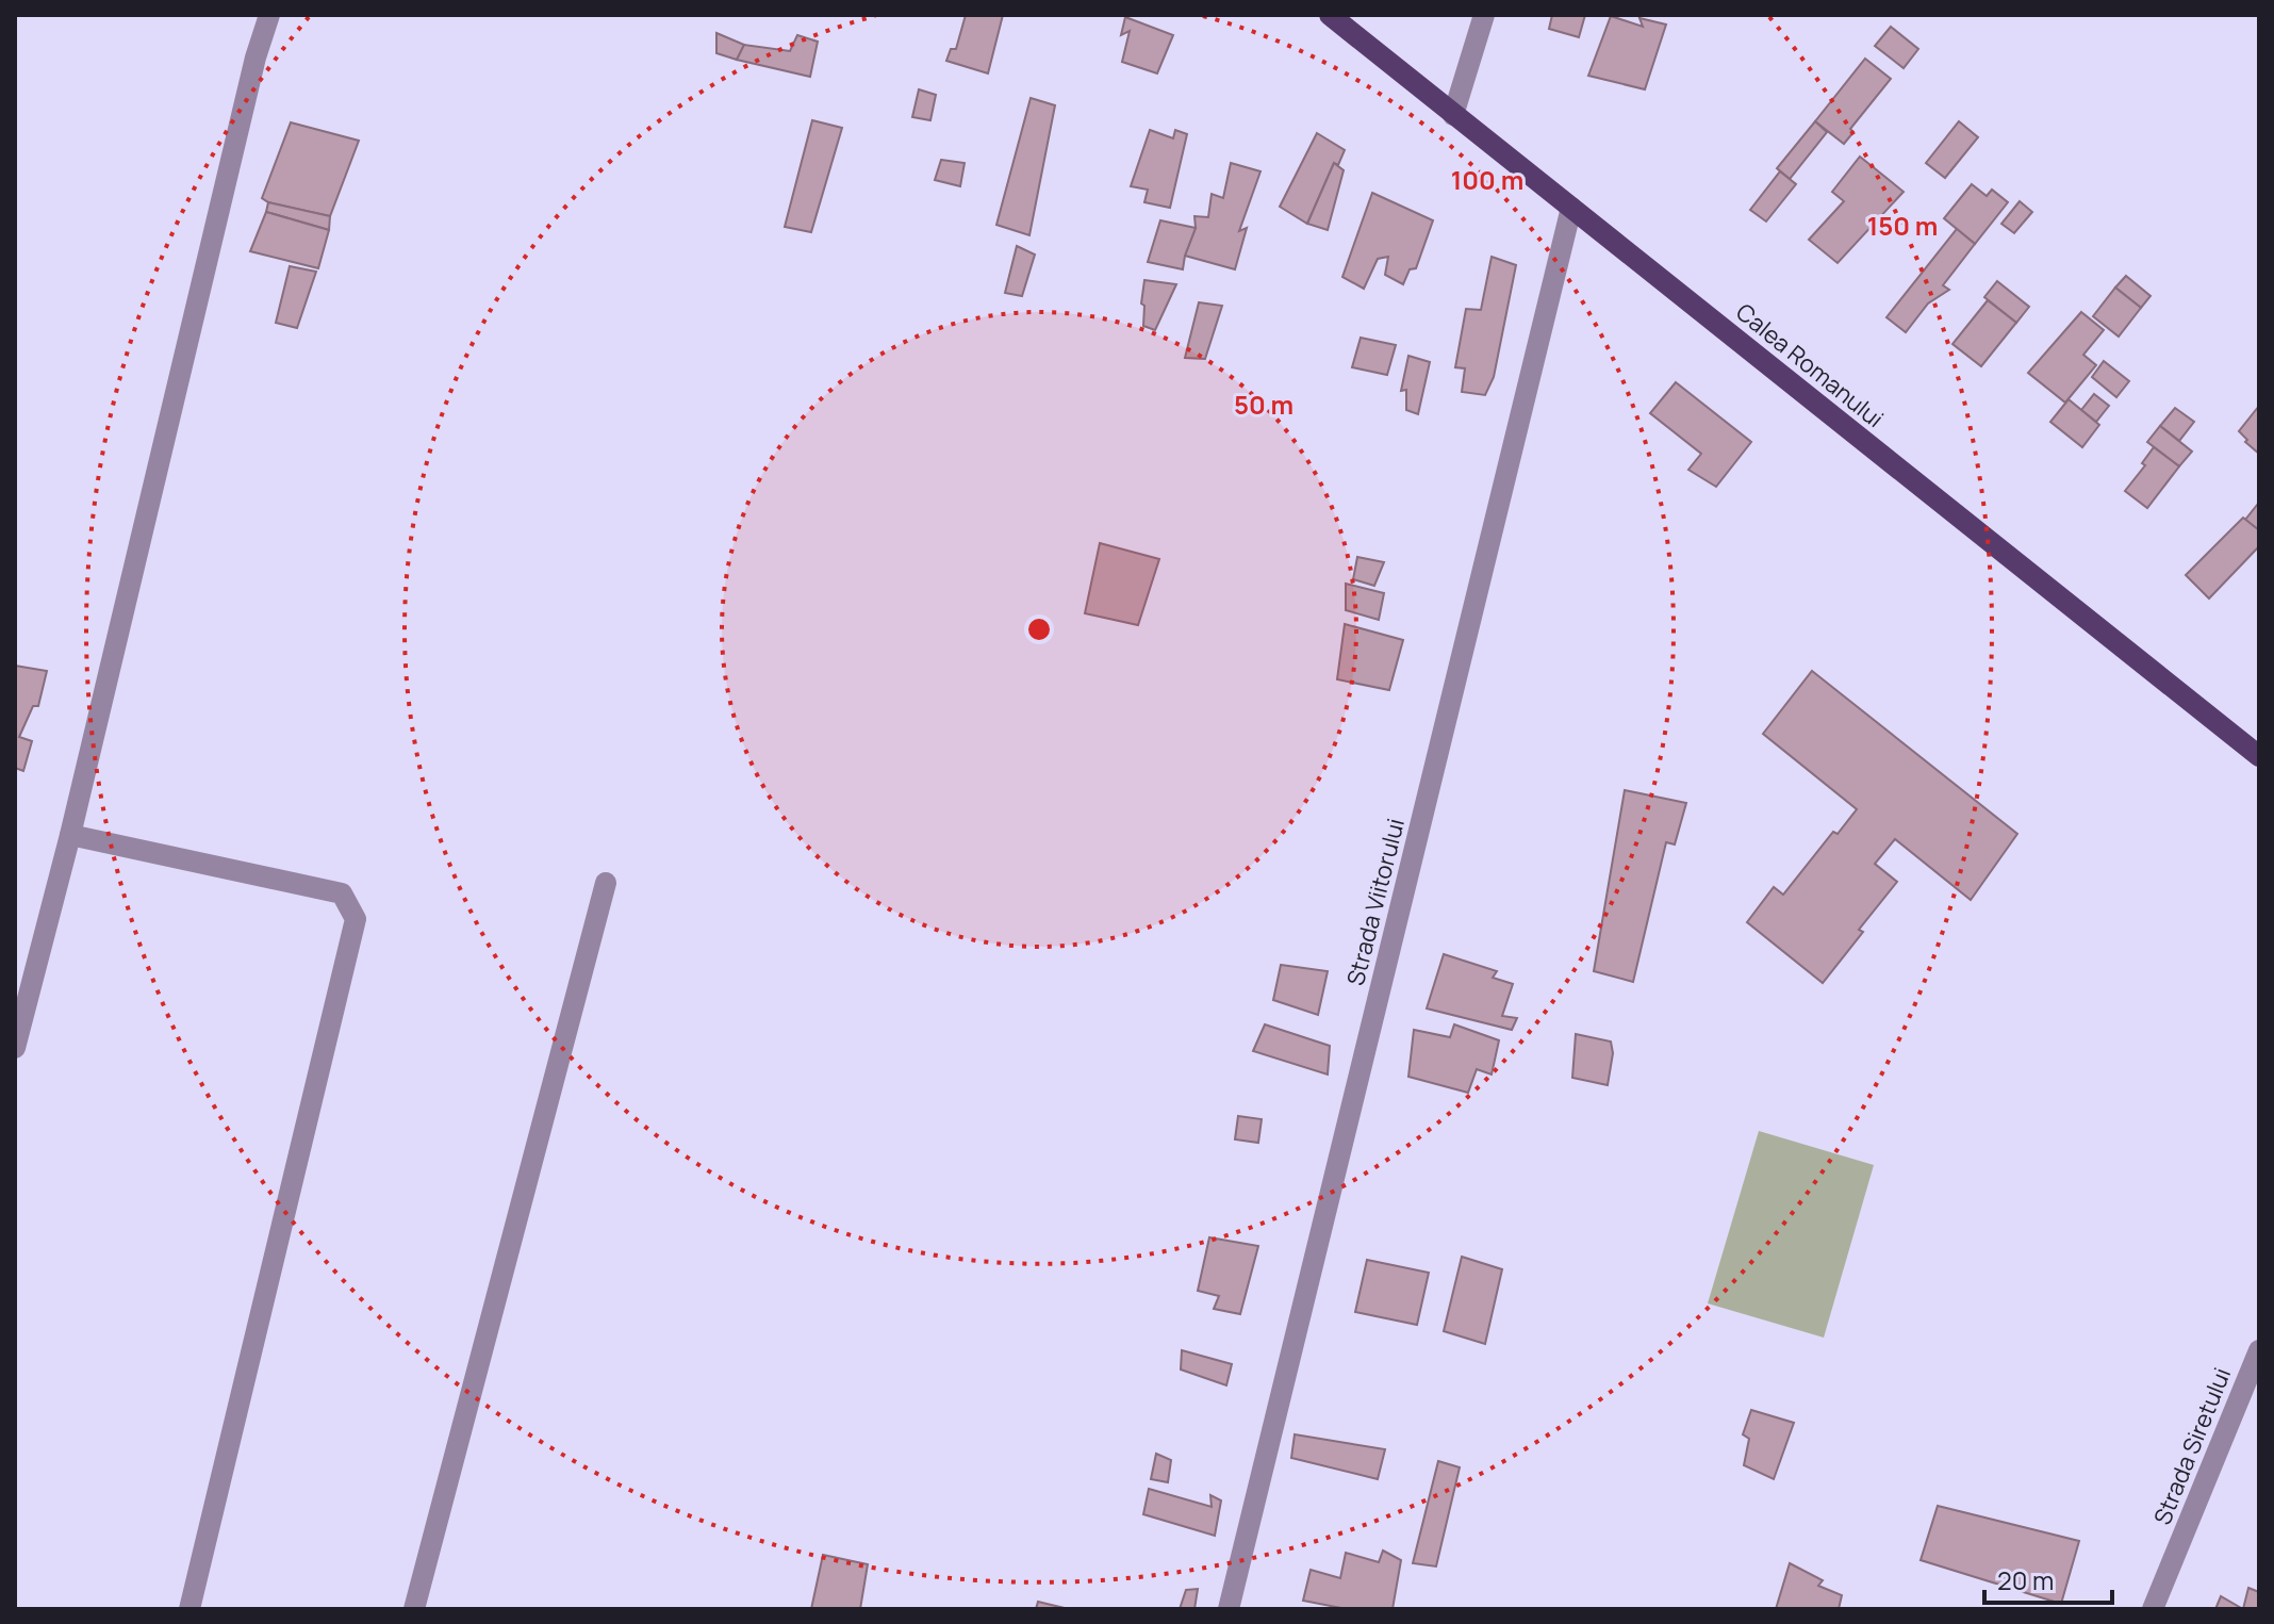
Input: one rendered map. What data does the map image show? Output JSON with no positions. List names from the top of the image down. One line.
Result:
{"streets":{"main road":["Calea Romanului"],"street":["Strada Viitorului","Strada Siretului"]},"crossings":[["Calea Romanului","Strada Viitorului"]],"scale_bar":"20 m","rings":["100 m","150 m","50 m"]}
